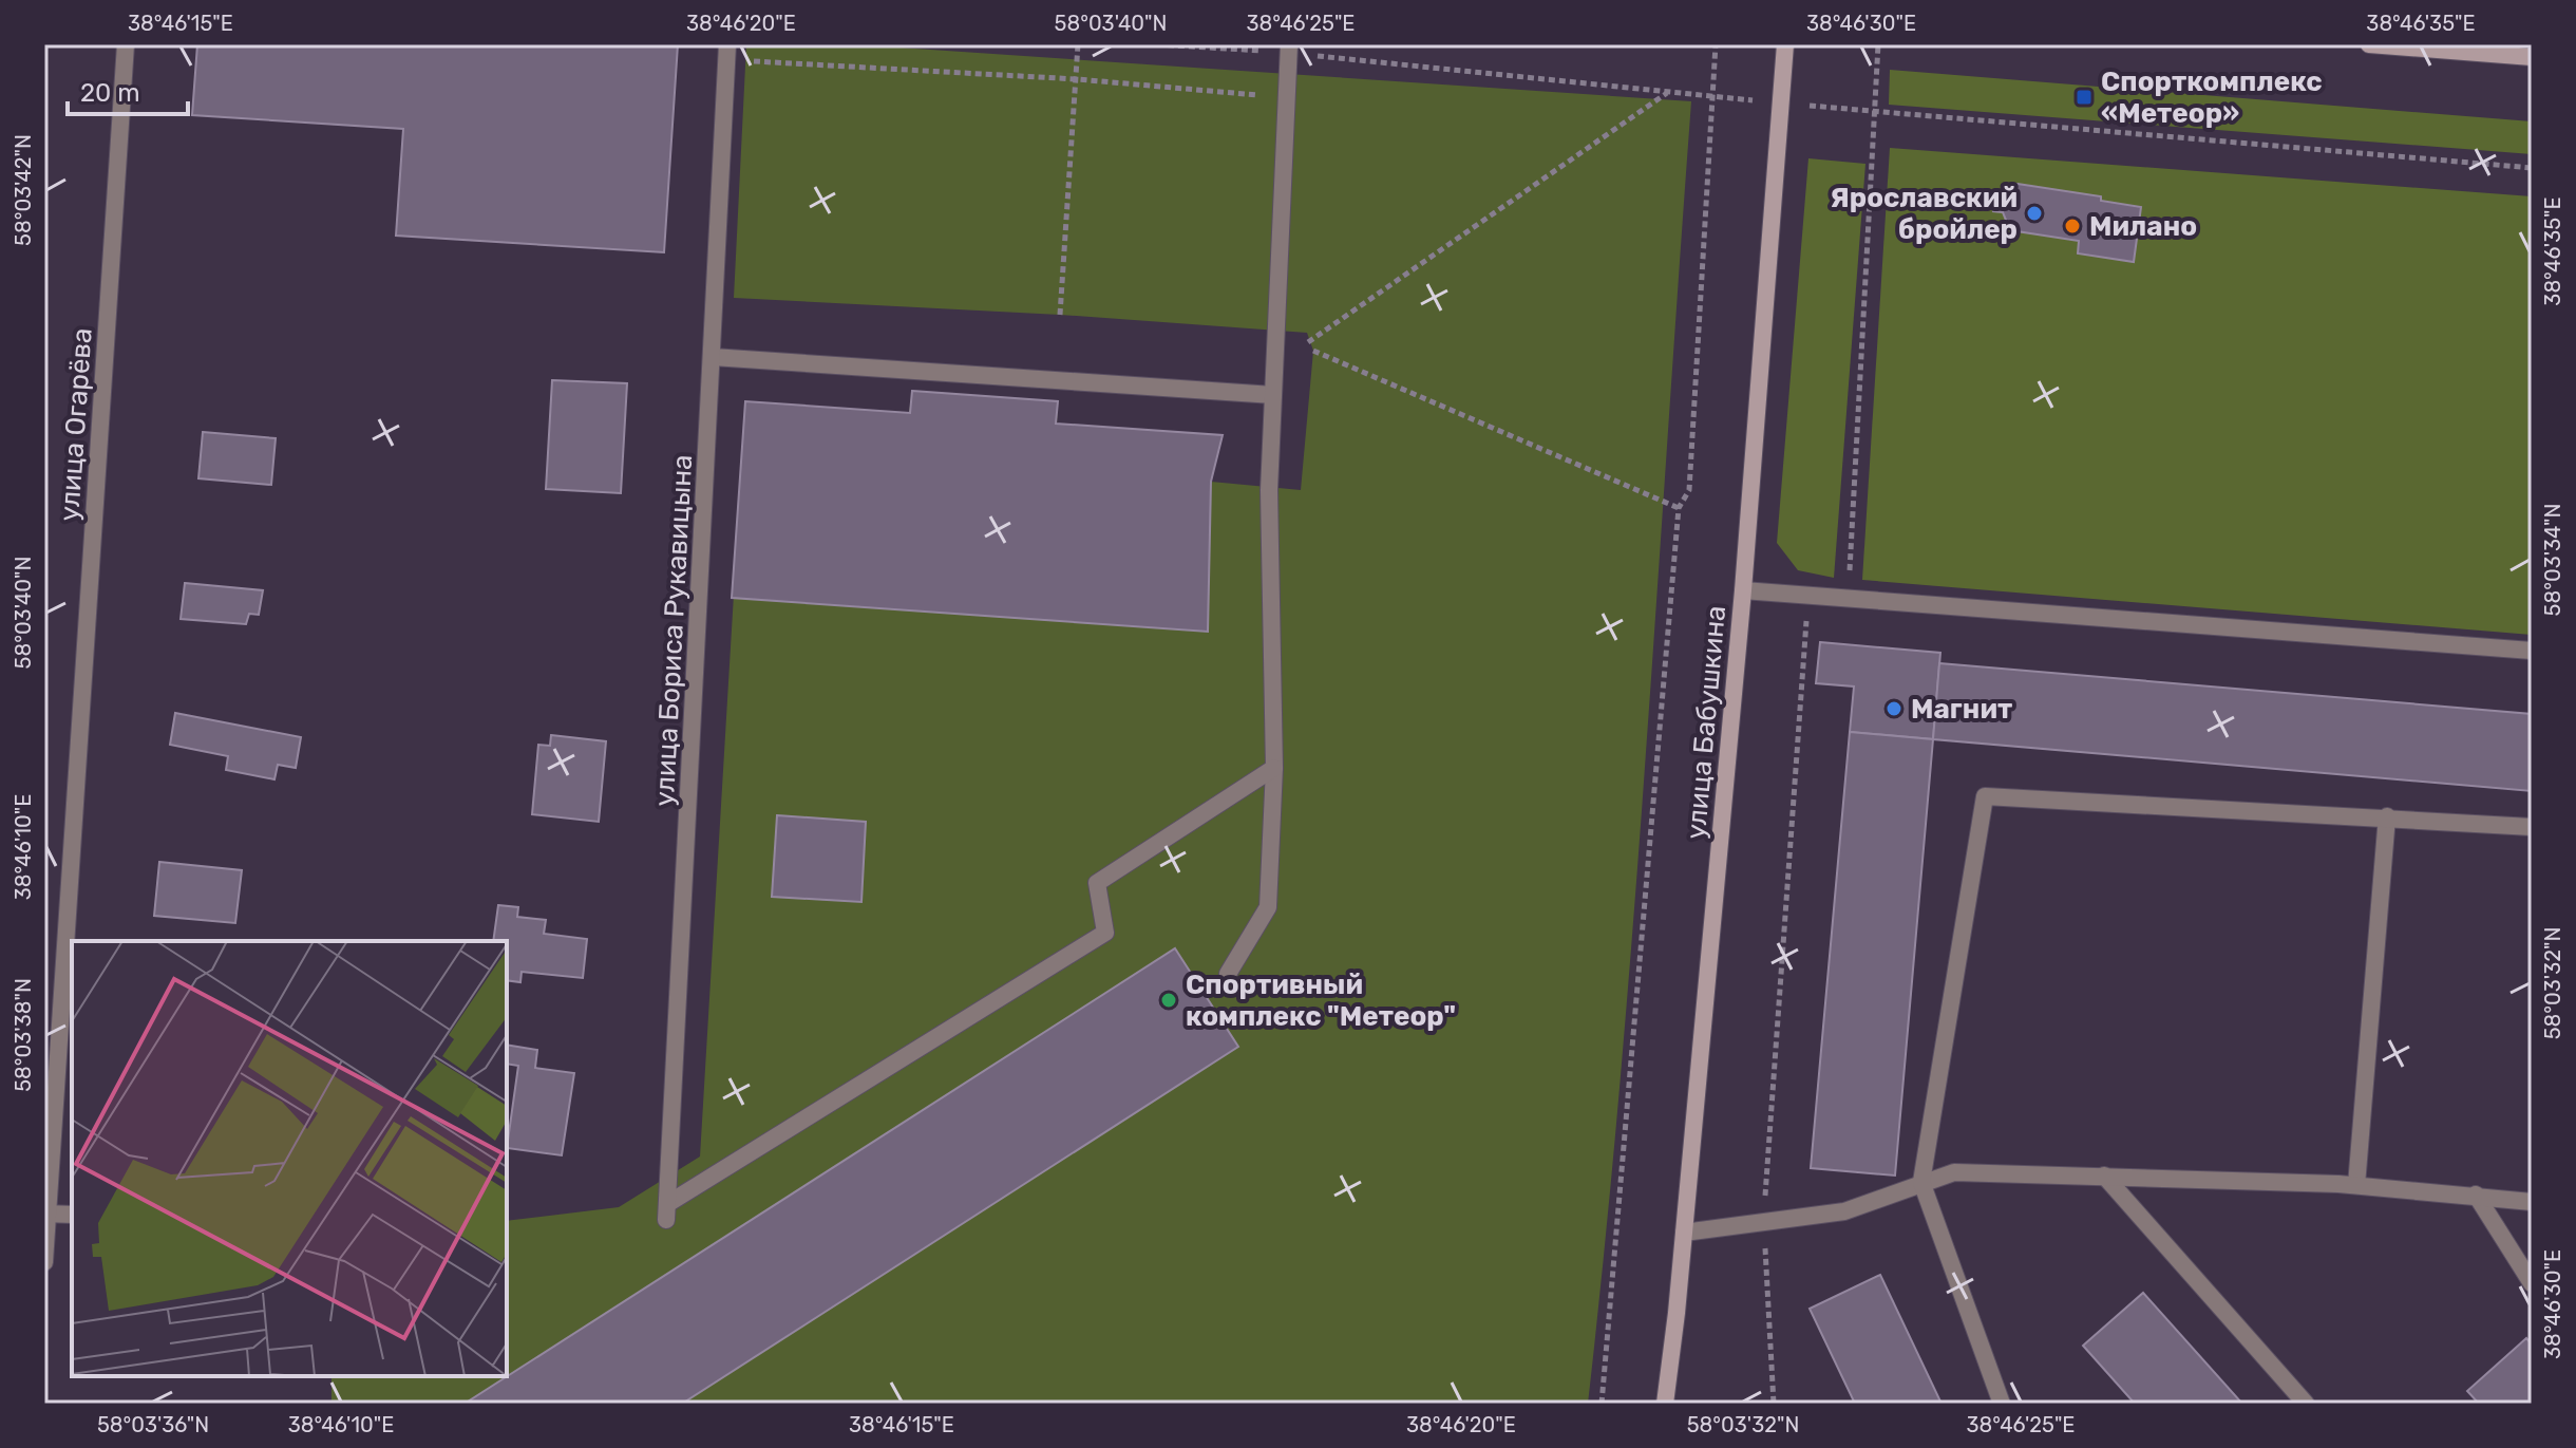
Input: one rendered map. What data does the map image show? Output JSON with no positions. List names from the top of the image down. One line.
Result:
{"streets":{"street":["улица Огарёва","улица Бориса Рукавицына","улица Бабушкина"]},"places":{"transit":["Спорткомплекс «Метеор»"],"other":["Ярославский бройлер","Милано","Магнит","Спортивный комплекс \"Метеор\""]},"scale_bar":"20 m","coordinates":["38°46'15\"E","38°46'20\"E","58°03'40\"N","38°46'25\"E","38°46'30\"E","38°46'35\"E","58°03'42\"N","58°03'34\"N","38°46'10\"E","58°03'32\"N","58°03'38\"N","58°03'36\"N"]}
